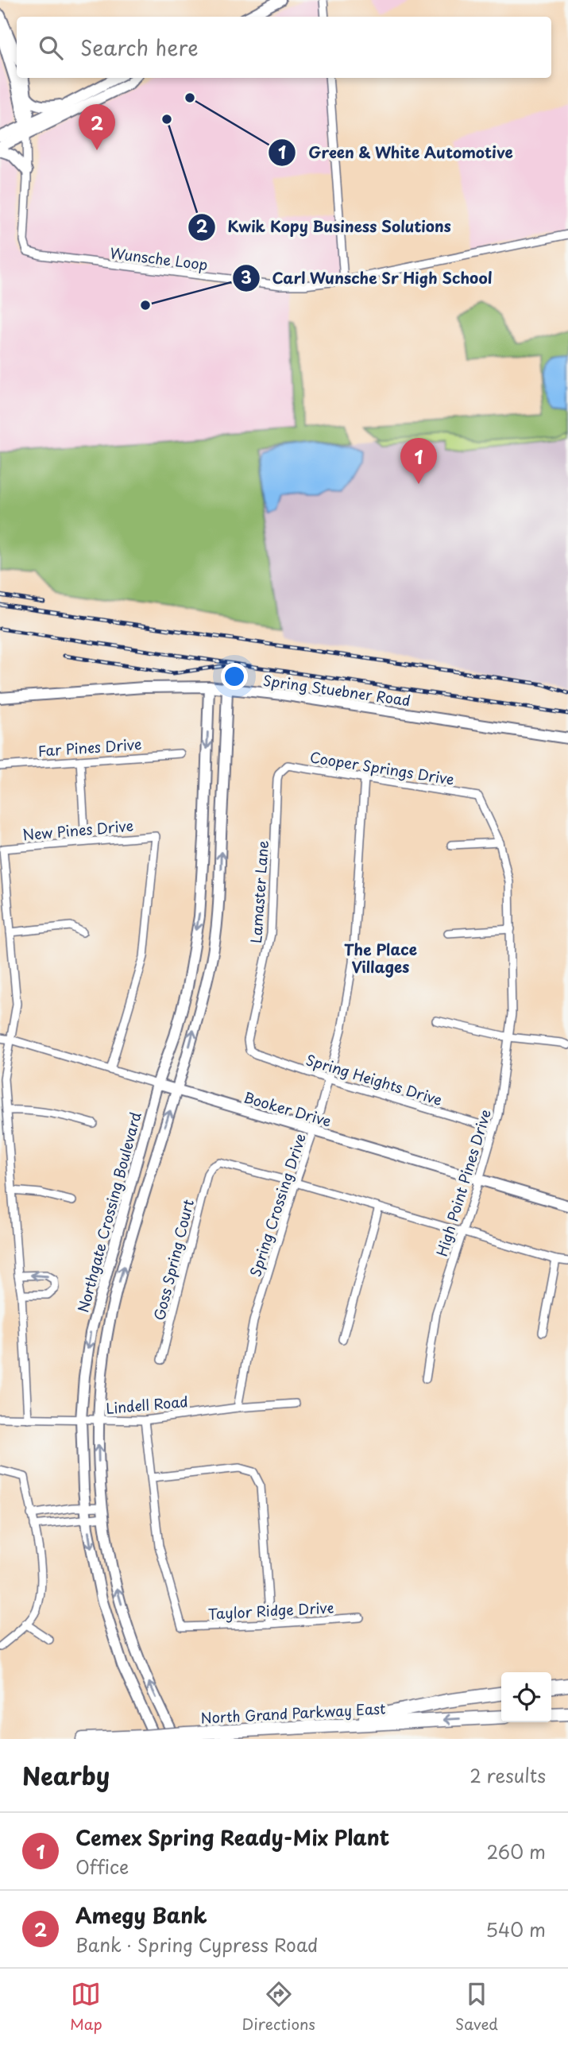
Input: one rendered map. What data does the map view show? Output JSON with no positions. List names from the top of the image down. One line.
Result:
{"streets":{"highway":["North Grand Parkway East"],"main road":["Spring Stuebner Road","Booker Drive","Northgate Crossing Boulevard"],"street":["Wunsche Loop","Far Pines Drive","Cooper Springs Drive","New Pines Drive","Lamaster Lane","Spring Heights Drive","High Point Pines Drive","Spring Crossing Drive","Goss Spring Court","Lindell Road","Taylor Ridge Drive"]},"crossings":[["Spring Stuebner Road","Northgate Crossing Boulevard"],["Cooper Springs Drive","Lamaster Lane"],["Cooper Springs Drive","High Point Pines Drive"],["Cooper Springs Drive","Spring Crossing Drive"],["New Pines Drive","Booker Drive"],["Lamaster Lane","Spring Heights Drive"],["Spring Heights Drive","High Point Pines Drive"],["Spring Heights Drive","Spring Crossing Drive"],["Booker Drive","High Point Pines Drive"],["Booker Drive","Spring Crossing Drive"],["Booker Drive","Northgate Crossing Boulevard"],["Spring Crossing Drive","Goss Spring Court"],["Spring Crossing Drive","Lindell Road"],["Northgate Crossing Boulevard","Lindell Road"],["Northgate Crossing Boulevard","North Grand Parkway East"]],"districts":["The Place Villages"],"places":["Green & White Automotive","Kwik Kopy Business Solutions","Carl Wunsche Sr High School"],"page":{"search":"Search here","pins":["2","1"],"heading":["Nearby","2 results"],"list":[{"mark":"1","name":"Cemex Spring Ready-Mix Plant","note":"Office","value":"260 m"},{"mark":"2","name":"Amegy Bank","note":"Bank · Spring Cypress Road","value":"540 m"}],"nav":["Map","Directions","Saved"]}}
